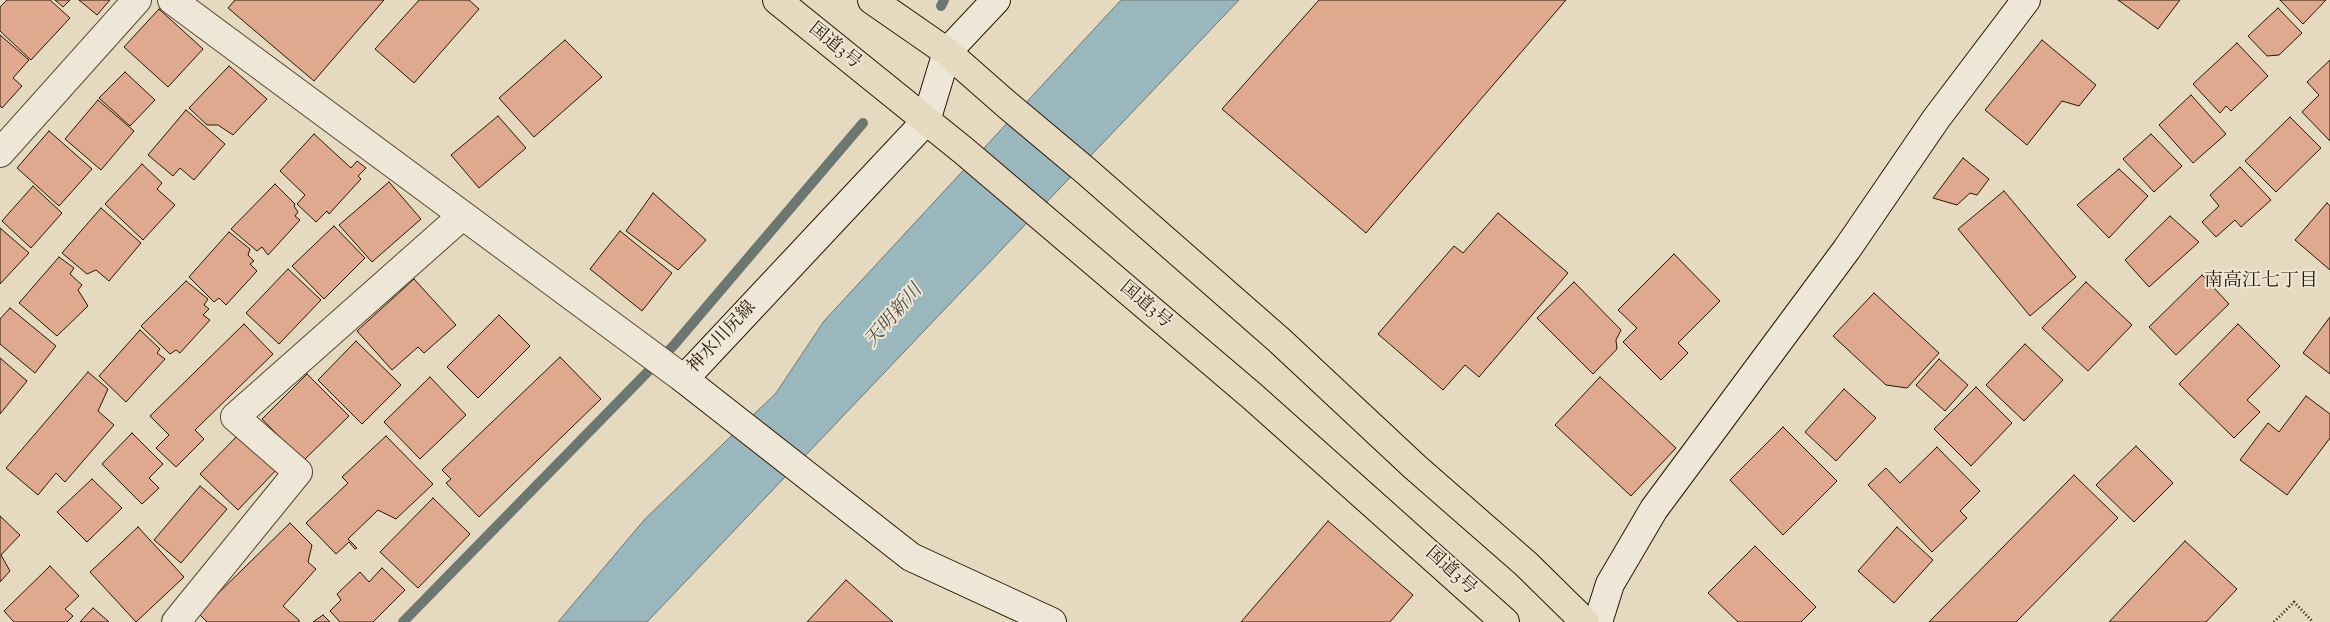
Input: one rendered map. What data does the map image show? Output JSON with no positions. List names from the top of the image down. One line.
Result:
{"streets":{"highway":["国道3号"],"street":["神水川尻線"]},"crossings":[["国道3号","神水川尻線"]],"districts":["南高江七丁目"],"water":["天明新川"]}
